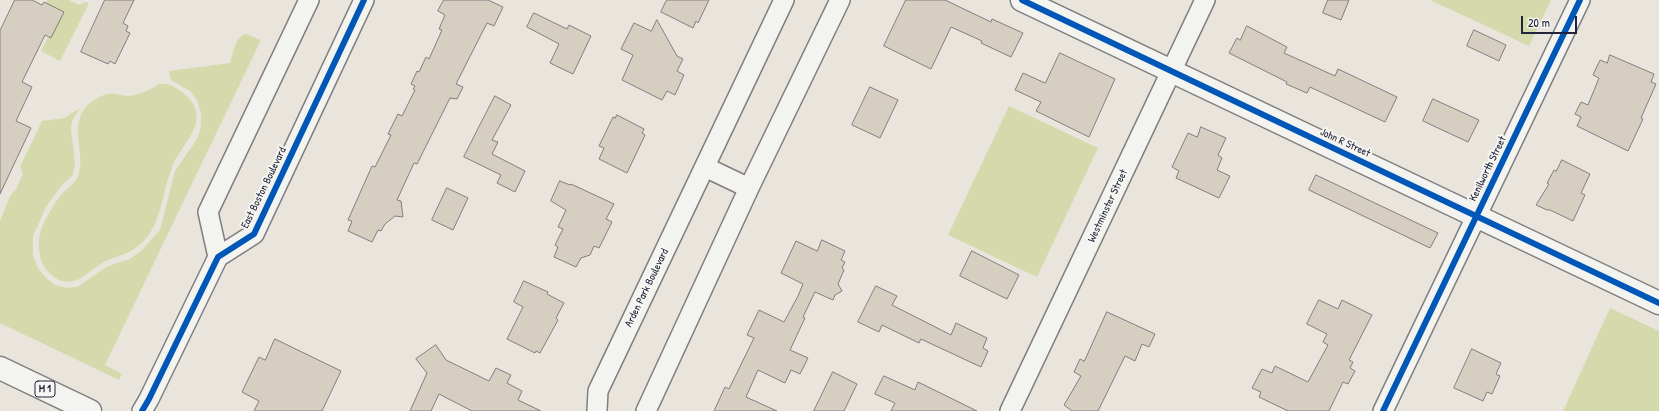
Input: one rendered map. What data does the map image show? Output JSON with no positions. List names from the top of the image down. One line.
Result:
{"streets":{"street":["John R Street","Kenilworth Street","East Boston Boulevard","Westminster Street","Arden Park Boulevard","M 1"]},"crossings":[["John R Street","Kenilworth Street"],["John R Street","Westminster Street"]],"scale_bar":"20 m"}
